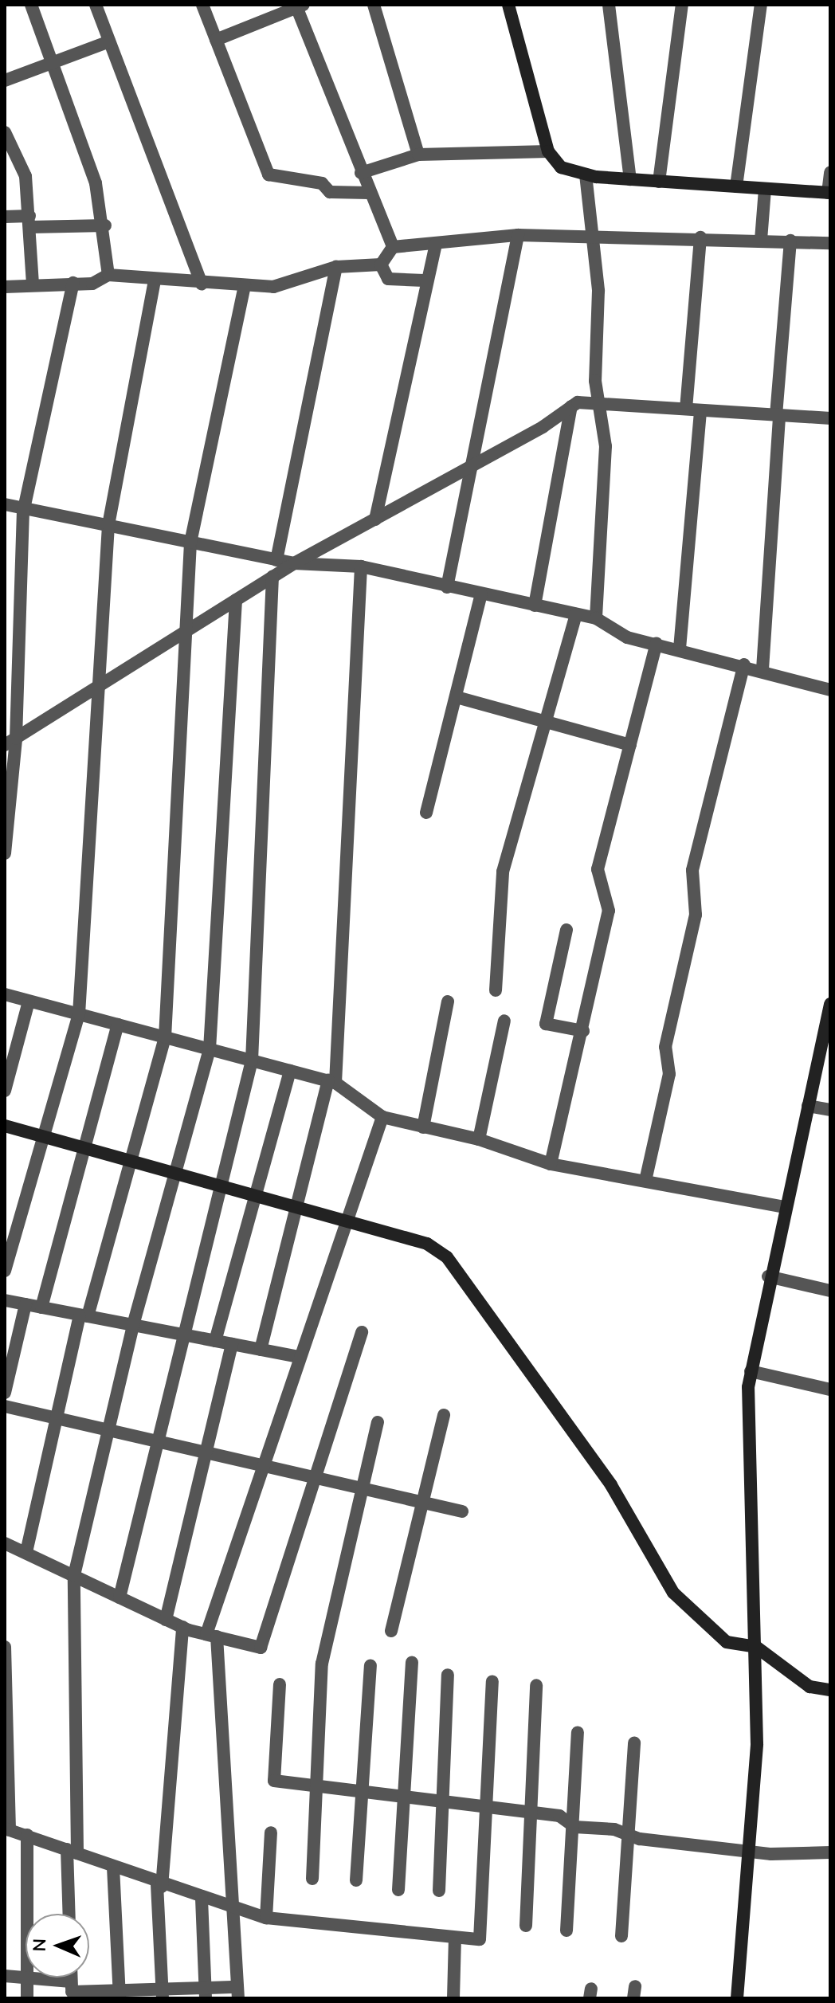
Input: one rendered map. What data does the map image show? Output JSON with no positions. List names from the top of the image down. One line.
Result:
{"north":"left"}
